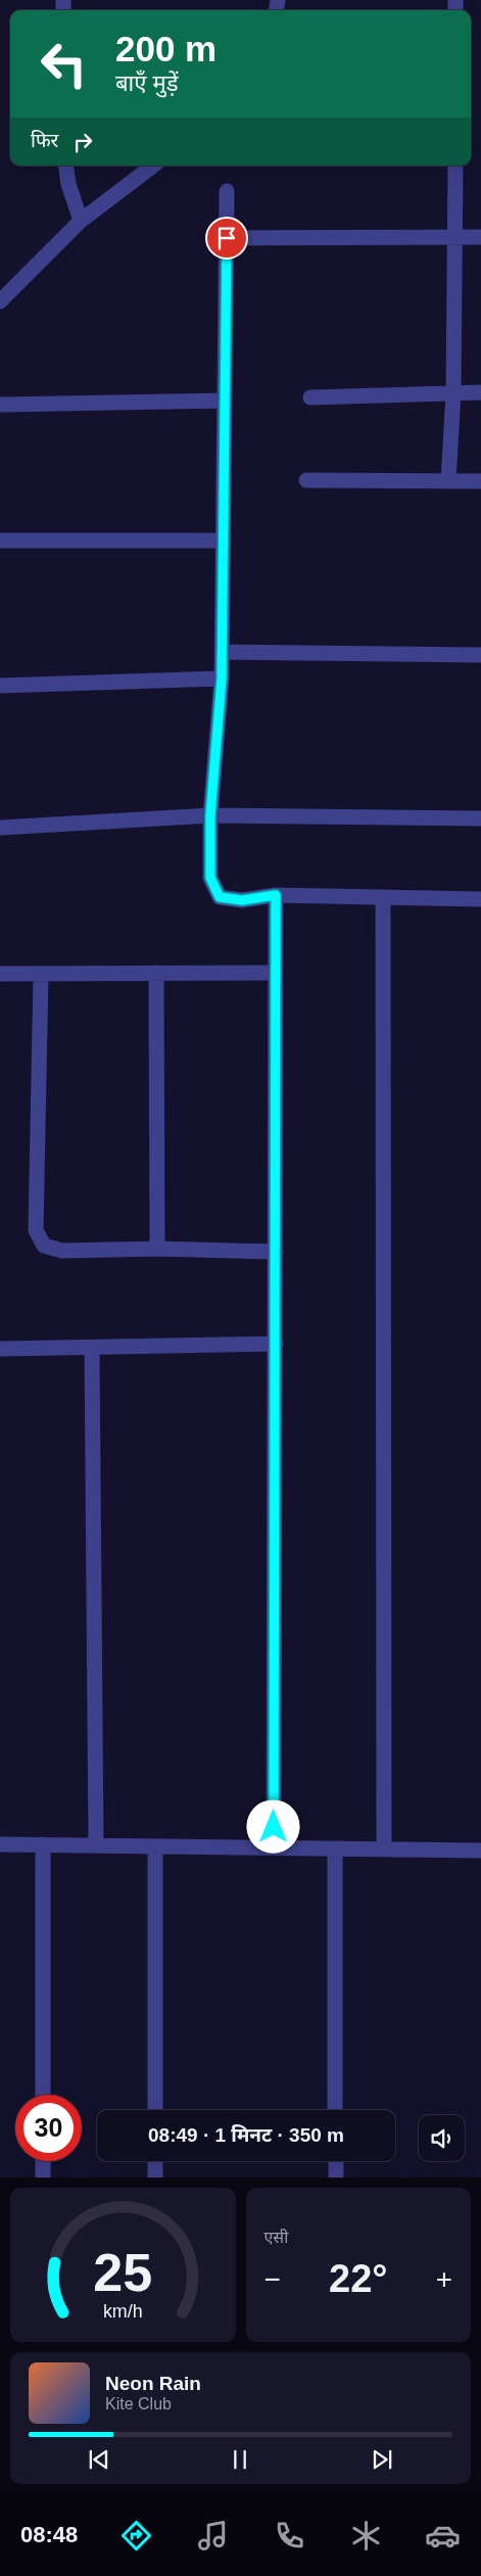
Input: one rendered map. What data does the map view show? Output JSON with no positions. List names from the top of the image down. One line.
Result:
{"page":{"turn":["200 m","बाएँ मुड़ें"],"then":"फिर","limit":"30","trip":"08:49 · 1 मिनट · 350 m","tile":"एसी","heat":["−","22°","+"],"song":["Neon Rain","Kite Club"],"tabs":"08:48","gauge":["25","km/h"]}}
